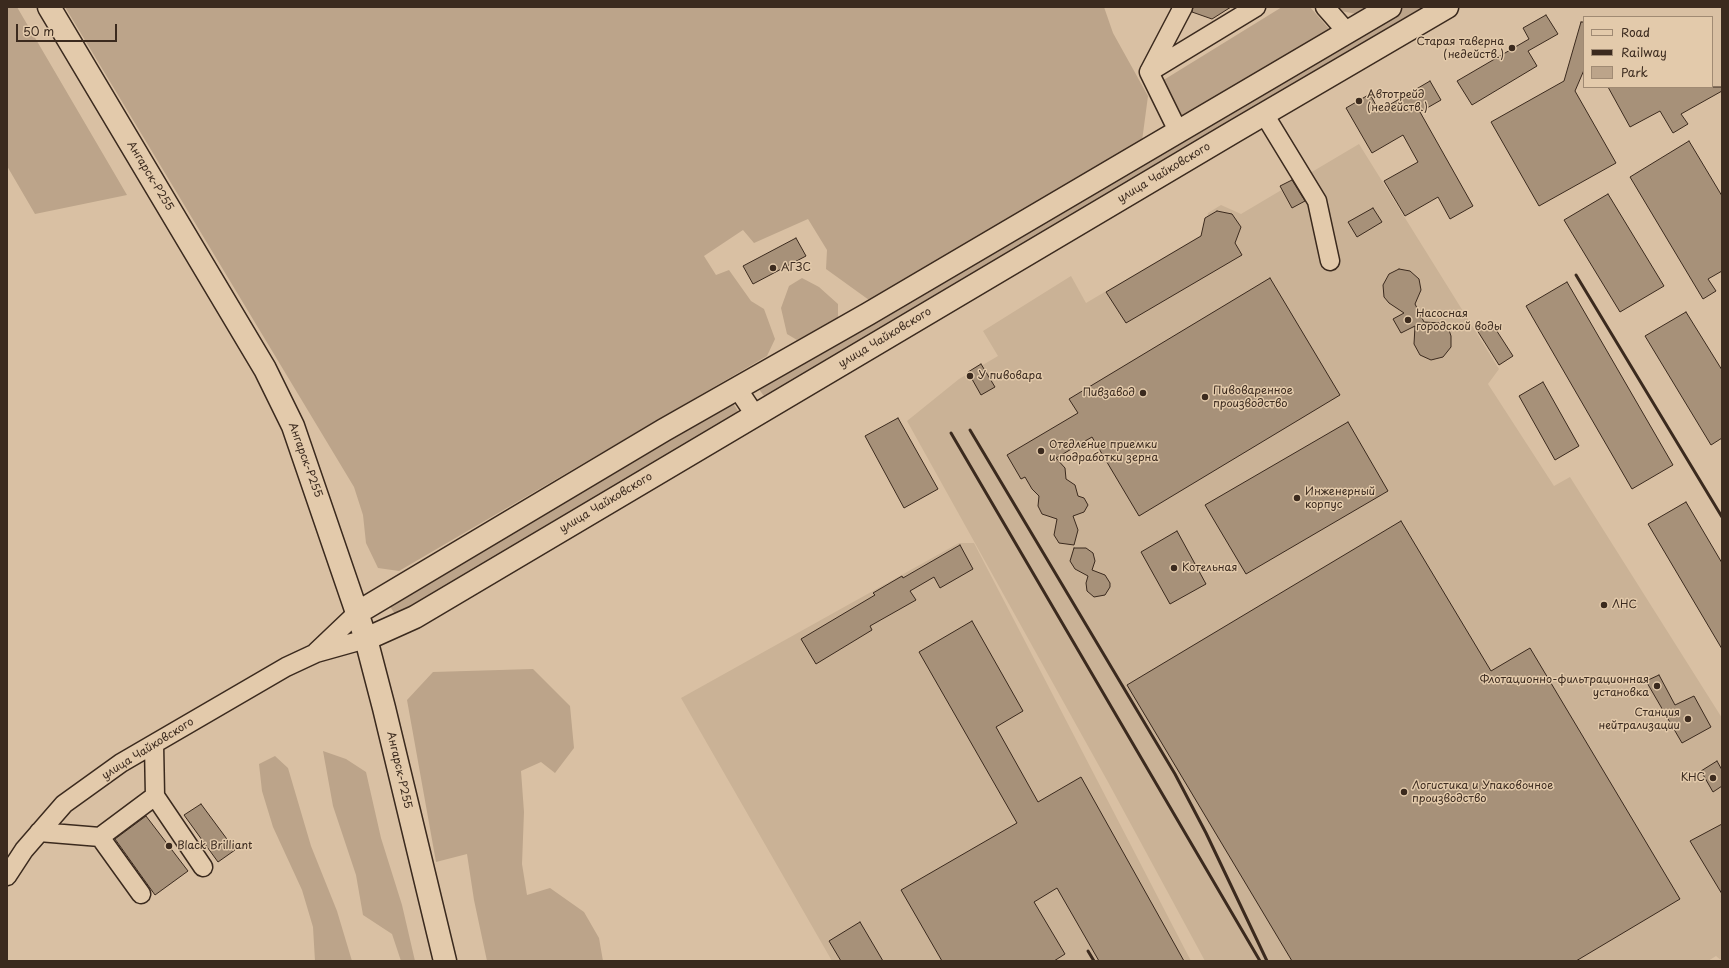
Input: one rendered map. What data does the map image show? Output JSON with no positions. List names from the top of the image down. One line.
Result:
{"streets":{"main road":["улица Чайковского","Ангарск-Р255"]},"crossings":[["улица Чайковского","Ангарск-Р255"]],"places":["Старая таверна (недейств.)","Автотрейд (недейств.)","АГЗС","Насосная городской воды","У пивовара","Пивзавод","Пивоваренное производство","Отедление приемки и подработки зерна","Инженерный корпус","Котельная","ЛНС","Флотационно-фильтрационная установка","Станция нейтрализации","КНС","Логистика и Упаковочное производство","Black Brilliant"],"legend":["Road","Railway","Park"],"scale_bar":"50 m"}
